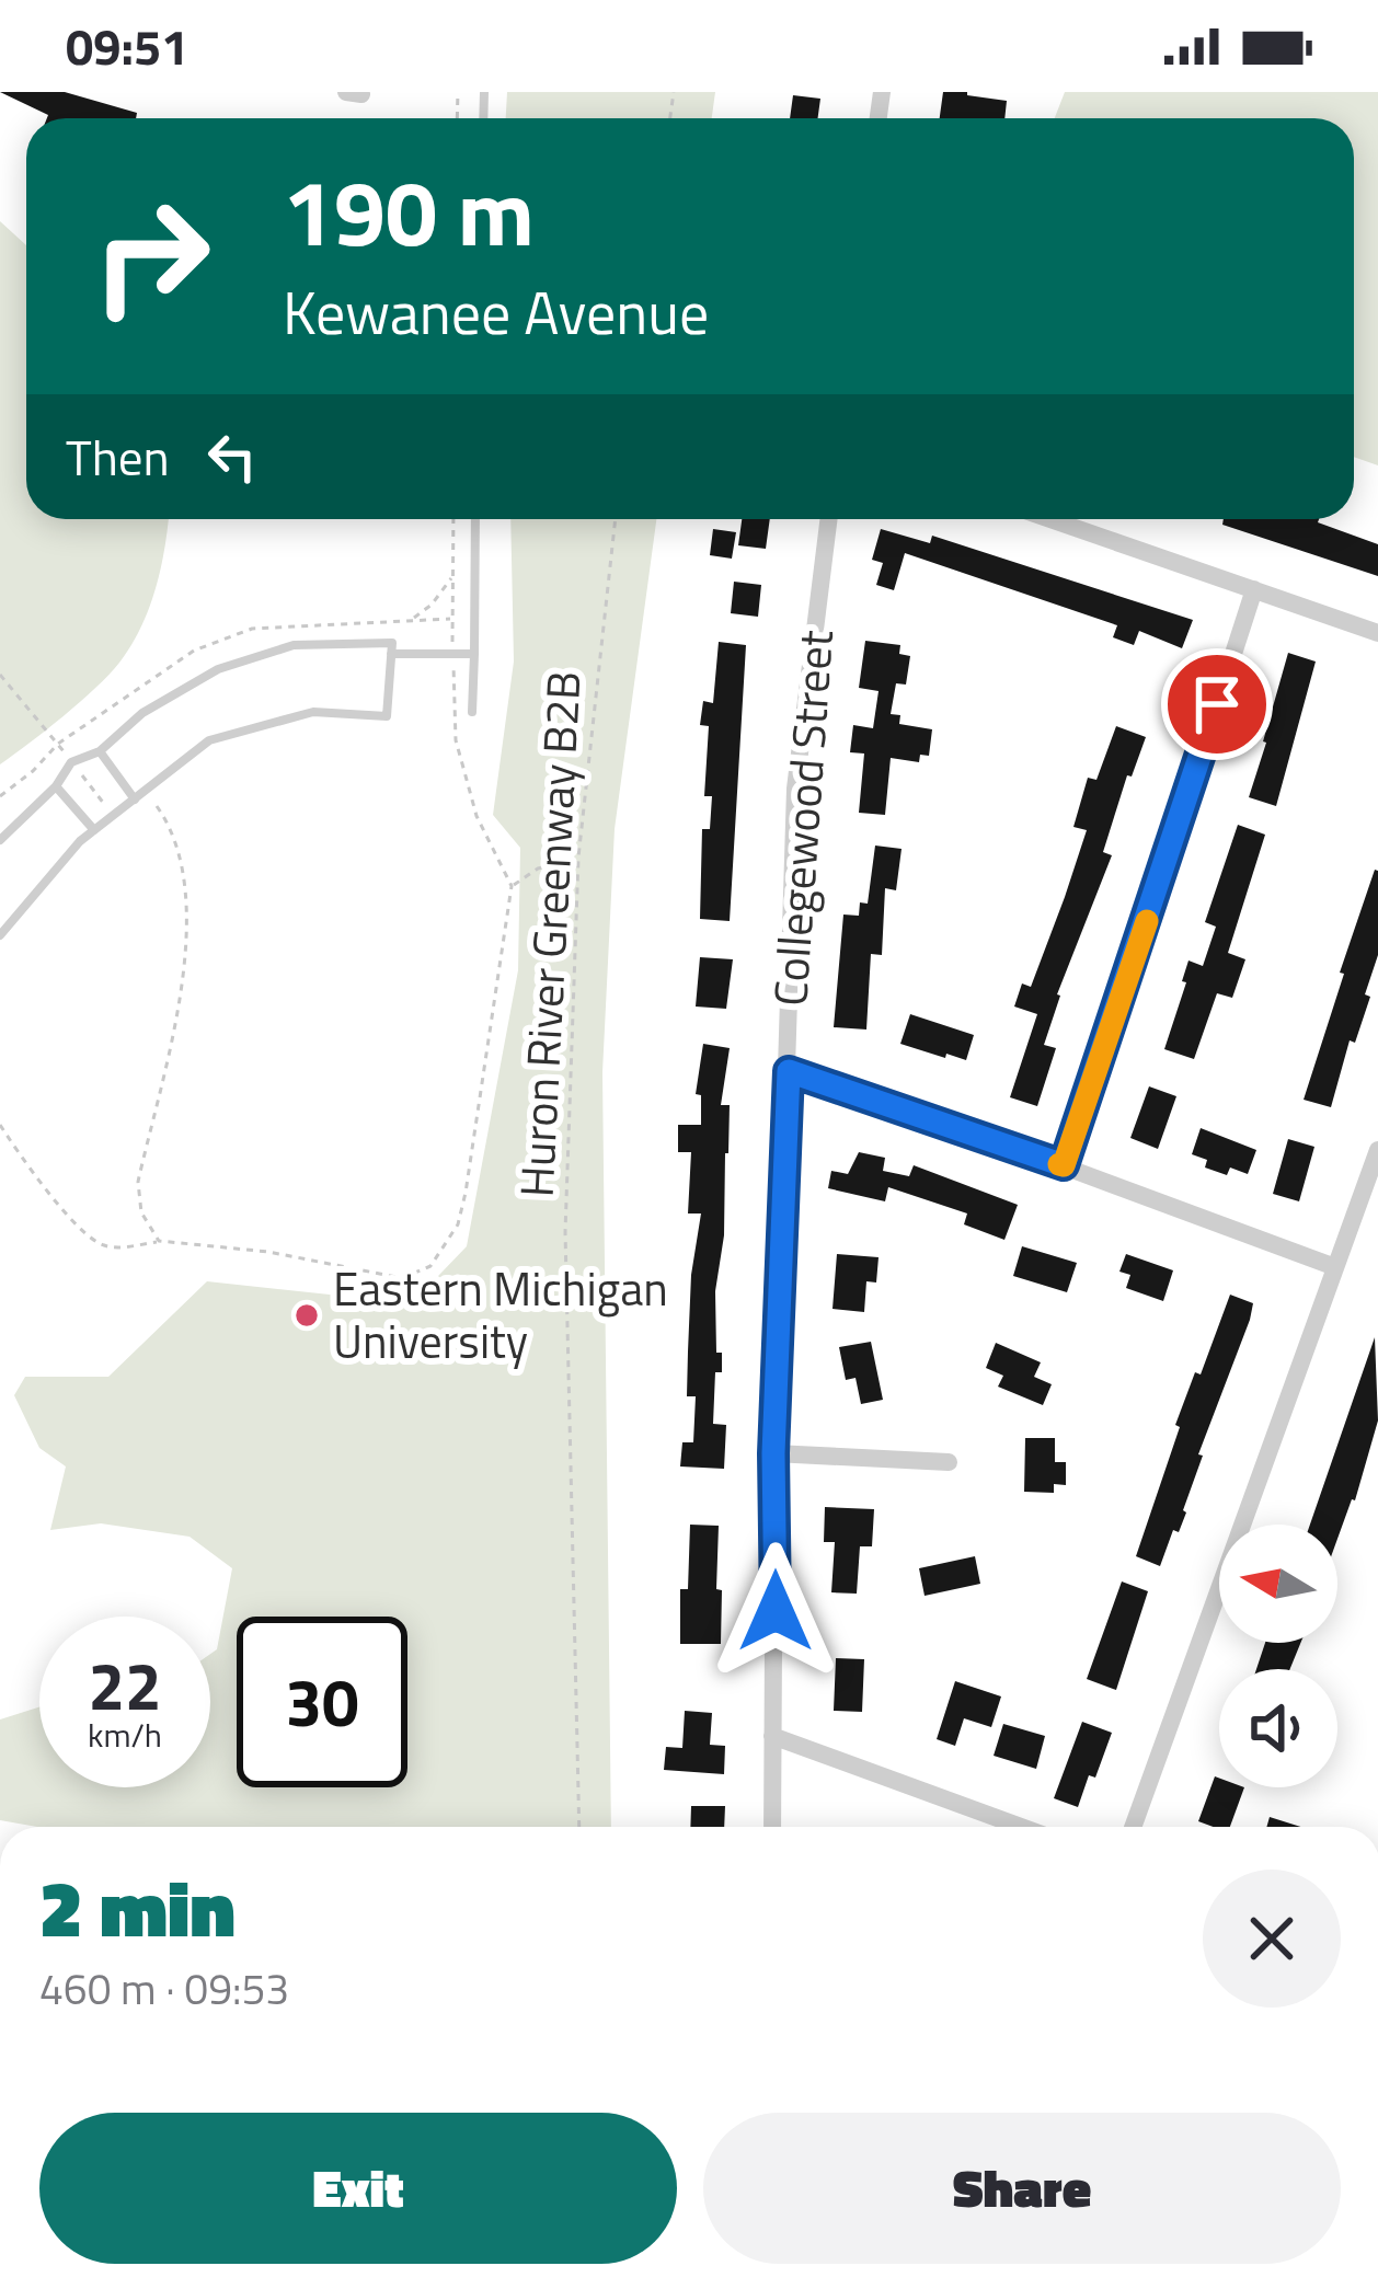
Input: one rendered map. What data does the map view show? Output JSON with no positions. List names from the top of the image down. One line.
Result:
{"streets":{"street":["Collegewood Street"],"path":["Huron River Greenway B2B"]},"places":["Eastern Michigan University"],"north":"left","page":{"status":"09:51","turn":["190 m","Kewanee Avenue"],"then":"Then","speed":"22 km/h","limit":"30","heading":["2 min","460 m · 09:53"],"buttons":["Exit","Share"]}}
